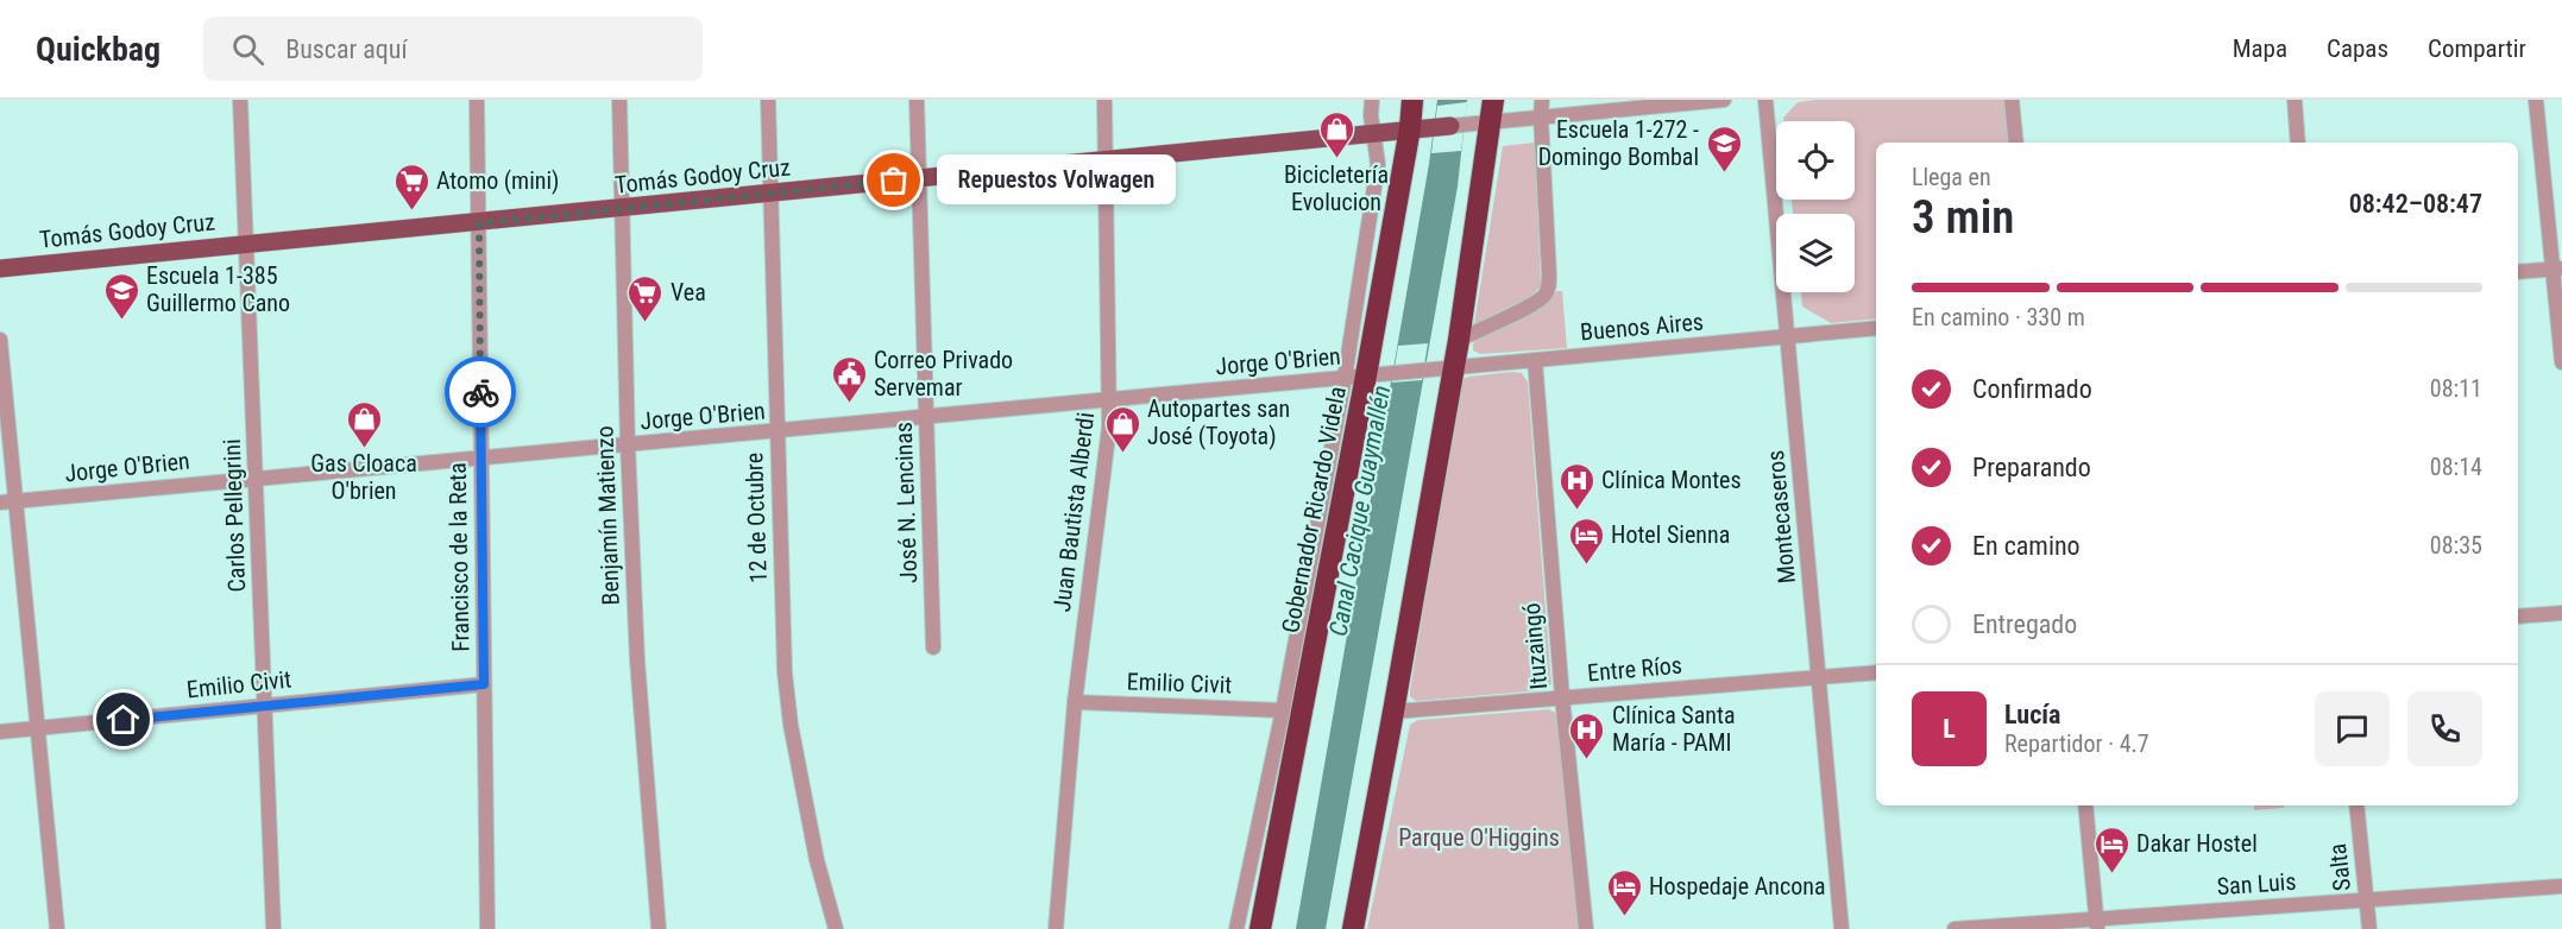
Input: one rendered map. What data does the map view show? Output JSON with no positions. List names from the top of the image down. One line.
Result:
{"streets":{"highway":["Gobernador Ricardo Videla"],"main road":["Tomás Godoy Cruz"],"street":["Buenos Aires","Jorge O'Brien","José N. Lencinas","Juan Bautista Alberdi","Carlos Pellegrini","Benjamín Matienzo","Montecaseros","12 de Octubre","Francisco de la Reta","Ituzaingó","Entre Ríos","Emilio Civit","Salta","San Luis"]},"crossings":[["Tomás Godoy Cruz","José N. Lencinas"],["Tomás Godoy Cruz","Gobernador Ricardo Videla"],["Tomás Godoy Cruz","Juan Bautista Alberdi"],["Tomás Godoy Cruz","Carlos Pellegrini"],["Tomás Godoy Cruz","Benjamín Matienzo"],["Tomás Godoy Cruz","12 de Octubre"],["Tomás Godoy Cruz","Francisco de la Reta"],["Buenos Aires","Jorge O'Brien"],["Buenos Aires","Montecaseros"],["Buenos Aires","Ituzaingó"],["Jorge O'Brien","José N. Lencinas"],["Jorge O'Brien","Gobernador Ricardo Videla"],["Jorge O'Brien","Juan Bautista Alberdi"],["Jorge O'Brien","Carlos Pellegrini"],["Jorge O'Brien","Benjamín Matienzo"],["Jorge O'Brien","12 de Octubre"],["Jorge O'Brien","Francisco de la Reta"],["Juan Bautista Alberdi","Emilio Civit"],["Carlos Pellegrini","Emilio Civit"],["Montecaseros","Entre Ríos"],["Francisco de la Reta","Emilio Civit"],["Ituzaingó","Entre Ríos"],["Salta","San Luis"]],"water":["Canal Cacique Guaymallén"],"parks":["Parque O'Higgins"],"places":{"shop":["Bicicletería Evolucion","Gas Cloaca O'brien","Autopartes san José (Toyota)"],"school or university":["Escuela 1-272 - Domingo Bombal","Escuela 1-385 Guillermo Cano"],"other":["Repuestos Volwagen"],"supermarket":["Atomo (mini)","Vea"],"public building":["Correo Privado Servemar"],"hospital":["Clínica Montes","Clínica Santa María - PAMI"],"hotel":["Hotel Sienna","Dakar Hostel","Hospedaje Ancona"]},"page":{"header":"Quickbag","search":"Buscar aquí","nav":["Mapa","Capas","Compartir"],"heading":["3 min","Llega en","08:42–08:47"],"panel":["Lucía","Repartidor · 4.7"],"bubble":"Repuestos Volwagen","bar":"En camino · 330 m","list":[["Confirmado","08:11"],["Preparando","08:14"],["En camino","08:35"],"Entregado"],"round":"L"}}
